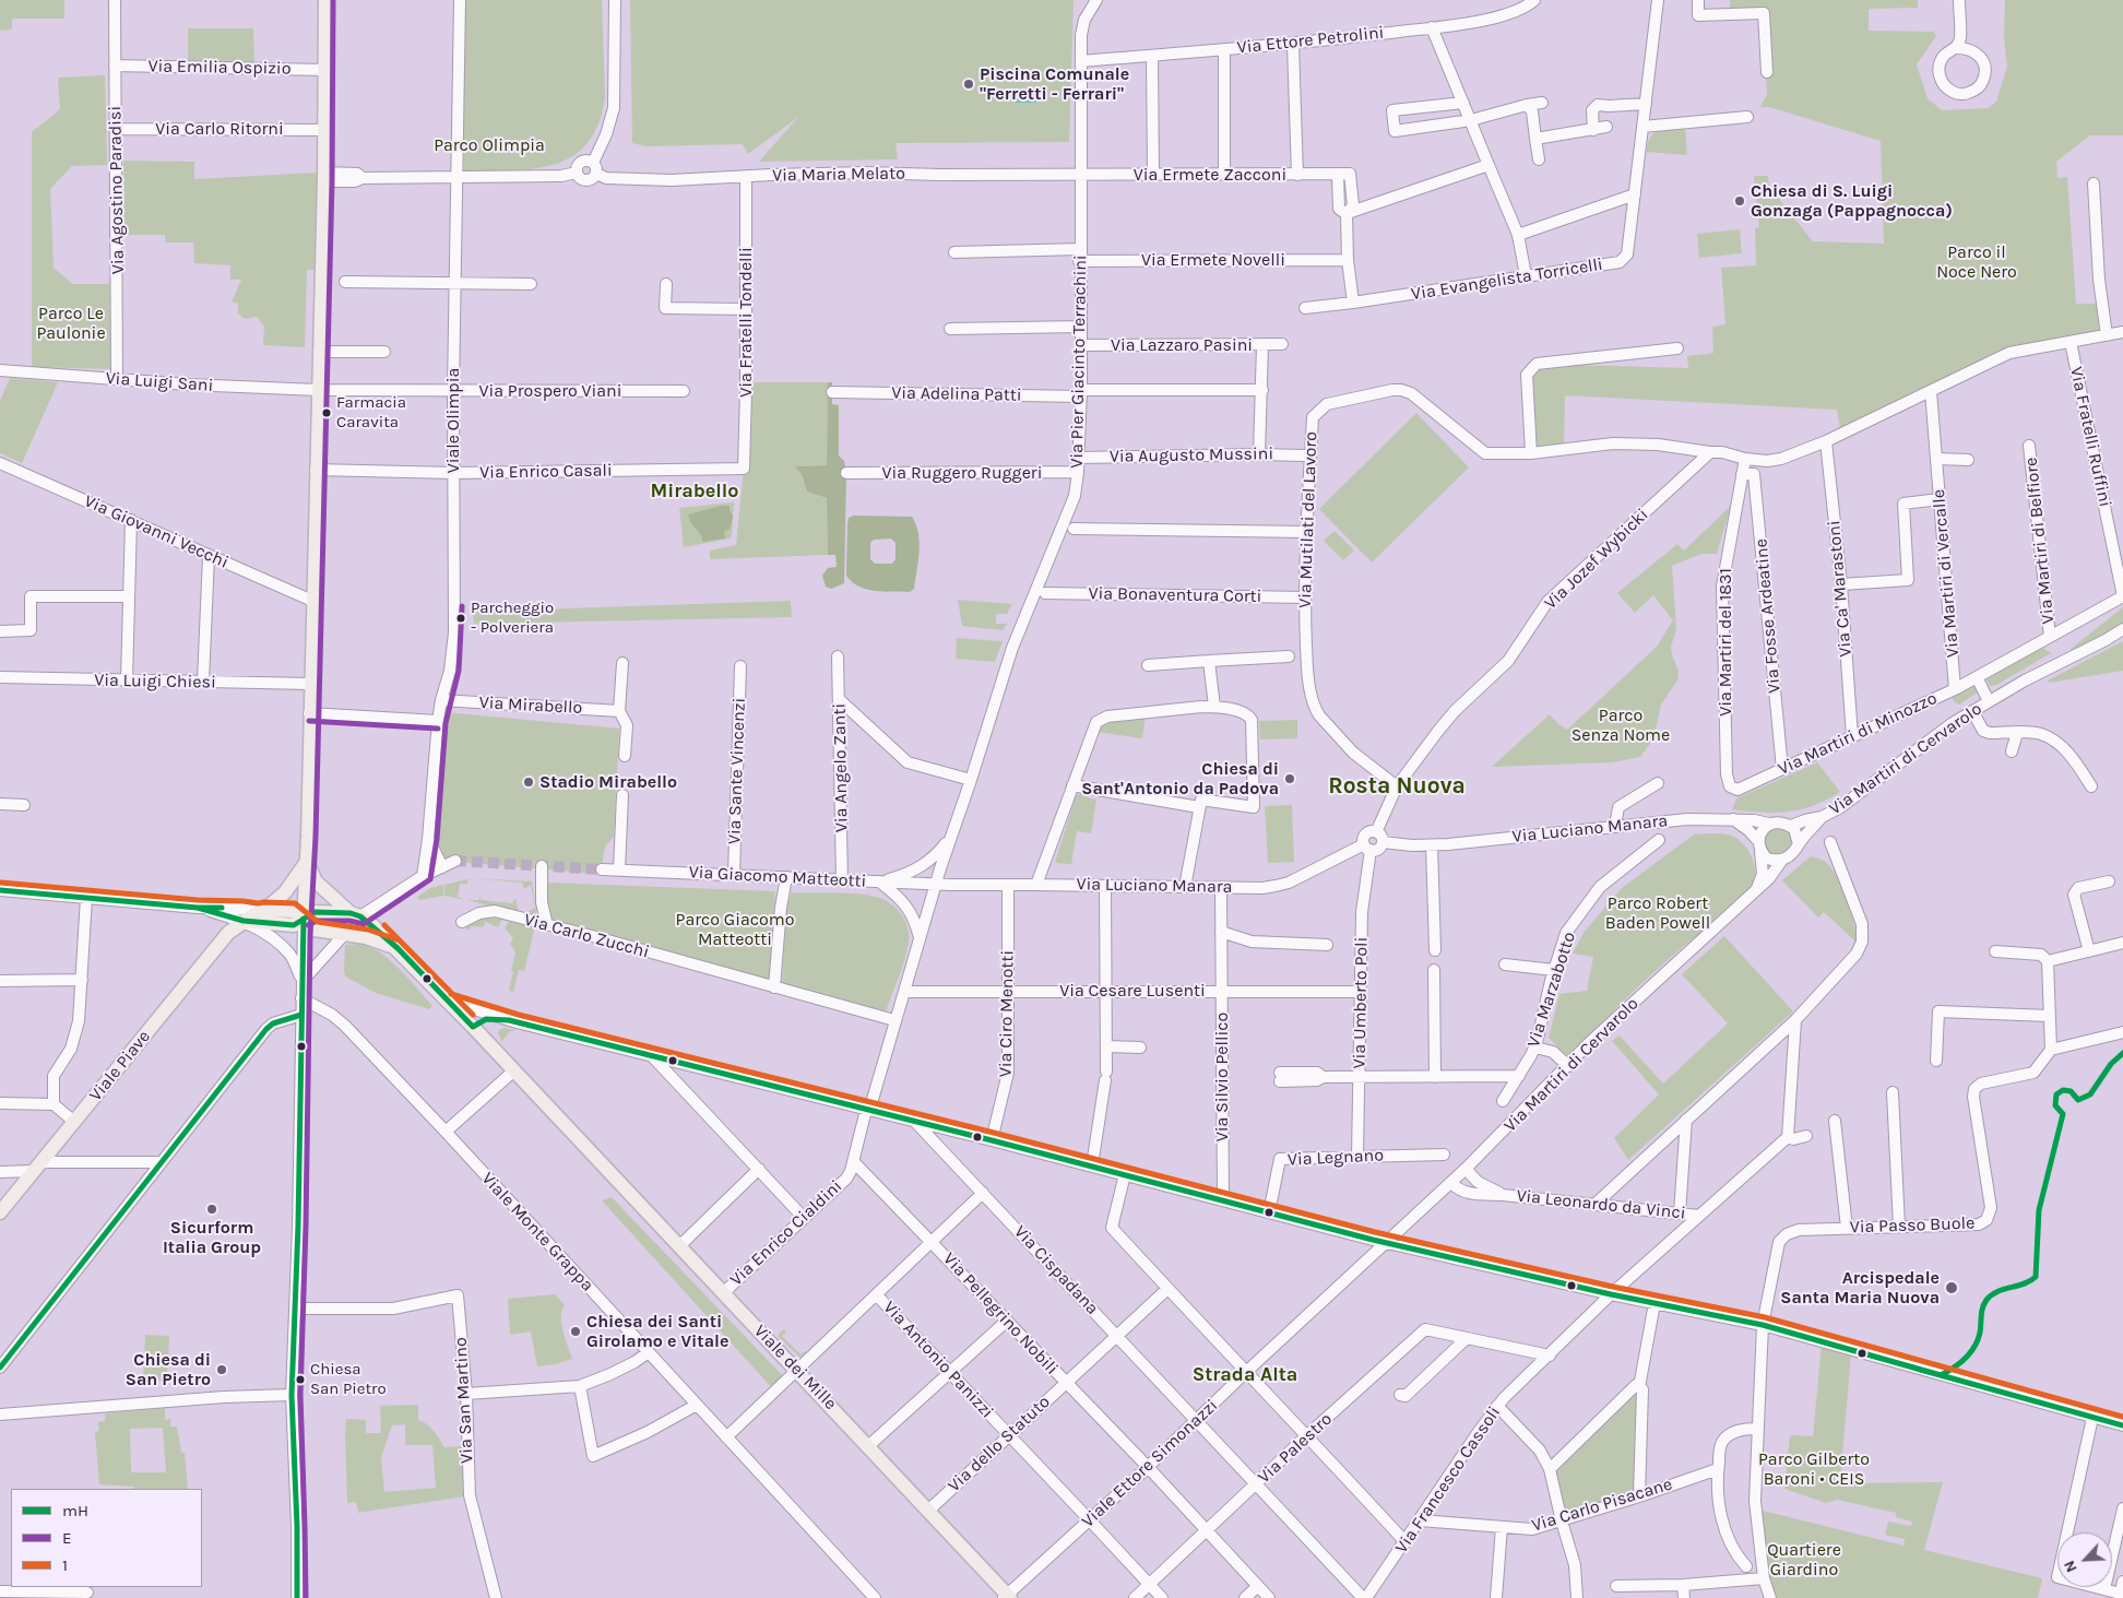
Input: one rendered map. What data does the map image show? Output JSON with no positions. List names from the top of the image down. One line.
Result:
{"streets":{"main road":["Viale Piave","Viale dei Mille"],"street":["Via Ettore Petrolini","Via Emilia Ospizio","Via Carlo Ritorni","Via Maria Melato","Via Ermete Zacconi","Via Agostino Paradisi","Via Ermete Novelli","Via Evangelista Torricelli","Via Fratelli Tondelli","Via Lazzaro Pasini","Via Pier Giacinto Terrachini","Via Luigi Sani","Via Prospero Viani","Via Adelina Patti","Viale Olimpia","Via Fratelli Ruffini","Via Augusto Mussini","Via Enrico Casali","Via Ruggero Ruggeri","Via Mutilati del Lavoro","Via Giovanni Vecchi","Via Martiri di Belfiore","Via Jozef Wybicki","Via Martiri di Vercalle","Via Ca' Marastoni","Via Bonaventura Corti","Via Fosse Ardeatine","Via Martiri del 1831","Via Luigi Chiesi","Via Mirabello","Via Martiri di Minozzo","Via Martiri di Cervarolo","Via Angelo Zanti","Via Sante Vincenzi","Via Luciano Manara","Via Giacomo Matteotti","Via Carlo Zucchi","Via Marzabotto","Via Cesare Lusenti","Via Umberto Poli","Via Ciro Menotti","Via Silvio Pellico","Via Legnano","Via Leonardo da Vinci","Via Passo Buole","Viale Monte Grappa","Via Enrico Cialdini","Via Cispadana","Via Pellegrino Nobili","Via Antonio Panizzi","Via San Martino","Via dello Statuto","Via Palestro","Viale Ettore Simonazzi","Via Francesco Cassoli","Via Carlo Pisacane"]},"crossings":[["Via Ettore Petrolini","Via Pier Giacinto Terrachini"],["Via Emilia Ospizio","Via Agostino Paradisi"],["Via Carlo Ritorni","Via Agostino Paradisi"],["Via Maria Melato","Via Ermete Zacconi"],["Via Maria Melato","Via Fratelli Tondelli"],["Via Maria Melato","Via Pier Giacinto Terrachini"],["Via Ermete Zacconi","Via Pier Giacinto Terrachini"],["Via Agostino Paradisi","Via Luigi Sani"],["Via Ermete Novelli","Via Pier Giacinto Terrachini"],["Via Fratelli Tondelli","Via Enrico Casali"],["Via Lazzaro Pasini","Via Pier Giacinto Terrachini"],["Via Pier Giacinto Terrachini","Via Adelina Patti"],["Via Pier Giacinto Terrachini","Via Augusto Mussini"],["Via Pier Giacinto Terrachini","Via Ruggero Ruggeri"],["Via Pier Giacinto Terrachini","Via Luciano Manara"],["Via Pier Giacinto Terrachini","Via Giacomo Matteotti"],["Via Pier Giacinto Terrachini","Via Carlo Zucchi"],["Via Pier Giacinto Terrachini","Via Cesare Lusenti"],["Via Pier Giacinto Terrachini","Via Enrico Cialdini"],["Via Luigi Sani","Via Prospero Viani"],["Via Prospero Viani","Viale Olimpia"],["Viale Olimpia","Via Enrico Casali"],["Viale Olimpia","Via Mirabello"],["Via Fratelli Ruffini","Via Mutilati del Lavoro"],["Via Fratelli Ruffini","Via Martiri di Minozzo"],["Via Mutilati del Lavoro","Via Jozef Wybicki"],["Via Mutilati del Lavoro","Via Martiri di Vercalle"],["Via Mutilati del Lavoro","Via Ca' Marastoni"],["Via Mutilati del Lavoro","Via Bonaventura Corti"],["Via Mutilati del Lavoro","Via Martiri del 1831"],["Via Martiri di Belfiore","Via Martiri di Minozzo"],["Via Jozef Wybicki","Via Luciano Manara"],["Via Martiri di Vercalle","Via Martiri di Minozzo"],["Via Ca' Marastoni","Via Martiri di Minozzo"],["Via Fosse Ardeatine","Via Martiri del 1831"],["Via Fosse Ardeatine","Via Martiri di Minozzo"],["Via Martiri del 1831","Via Martiri di Minozzo"],["Via Martiri di Cervarolo","Via Luciano Manara"],["Via Martiri di Cervarolo","Via Leonardo da Vinci"],["Via Martiri di Cervarolo","Viale Ettore Simonazzi"],["Via Angelo Zanti","Via Giacomo Matteotti"],["Via Sante Vincenzi","Via Giacomo Matteotti"],["Via Luciano Manara","Via Giacomo Matteotti"],["Via Luciano Manara","Via Umberto Poli"],["Via Luciano Manara","Via Ciro Menotti"],["Via Luciano Manara","Via Silvio Pellico"],["Via Cesare Lusenti","Via Umberto Poli"],["Via Cesare Lusenti","Via Ciro Menotti"],["Via Cesare Lusenti","Via Silvio Pellico"],["Via Umberto Poli","Via Legnano"],["Viale Piave","Viale dei Mille"],["Via Leonardo da Vinci","Via Francesco Cassoli"],["Via Enrico Cialdini","Via Pellegrino Nobili"],["Via Enrico Cialdini","Viale dei Mille"],["Via Cispadana","Via dello Statuto"],["Via Cispadana","Via Palestro"],["Via Cispadana","Viale Ettore Simonazzi"],["Via Cispadana","Via Francesco Cassoli"],["Via Pellegrino Nobili","Via dello Statuto"],["Via Pellegrino Nobili","Via Palestro"],["Via Pellegrino Nobili","Viale Ettore Simonazzi"],["Via Antonio Panizzi","Via dello Statuto"],["Via Antonio Panizzi","Via Palestro"],["Via Antonio Panizzi","Viale Ettore Simonazzi"],["Viale dei Mille","Via dello Statuto"],["Viale dei Mille","Viale Ettore Simonazzi"],["Via Palestro","Via Francesco Cassoli"],["Via Francesco Cassoli","Via Carlo Pisacane"]],"districts":["Mirabello","Rosta Nuova","Strada Alta"],"parks":["Parco Olimpia","Parco il Noce Nero","Parco Le Paulonie","Parco Senza Nome","Parco Robert Baden Powell","Parco Giacomo Matteotti","Parco Gilberto Baroni • CEIS","Quartiere Giardino"],"places":["Piscina Comunale \"Ferretti - Ferrari\"","Chiesa di S. Luigi Gonzaga (Pappagnocca)","Farmacia Caravita","Parcheggio - Polveriera","Chiesa di Sant'Antonio da Padova","Stadio Mirabello","Sicurform Italia Group","Arcispedale Santa Maria Nuova","Chiesa dei Santi Girolamo e Vitale","Chiesa di San Pietro","Chiesa San Pietro"],"lines":["transit line E","transit line 1","transit line mH"],"legend":["mH","E","1"],"north":"bottom left"}
